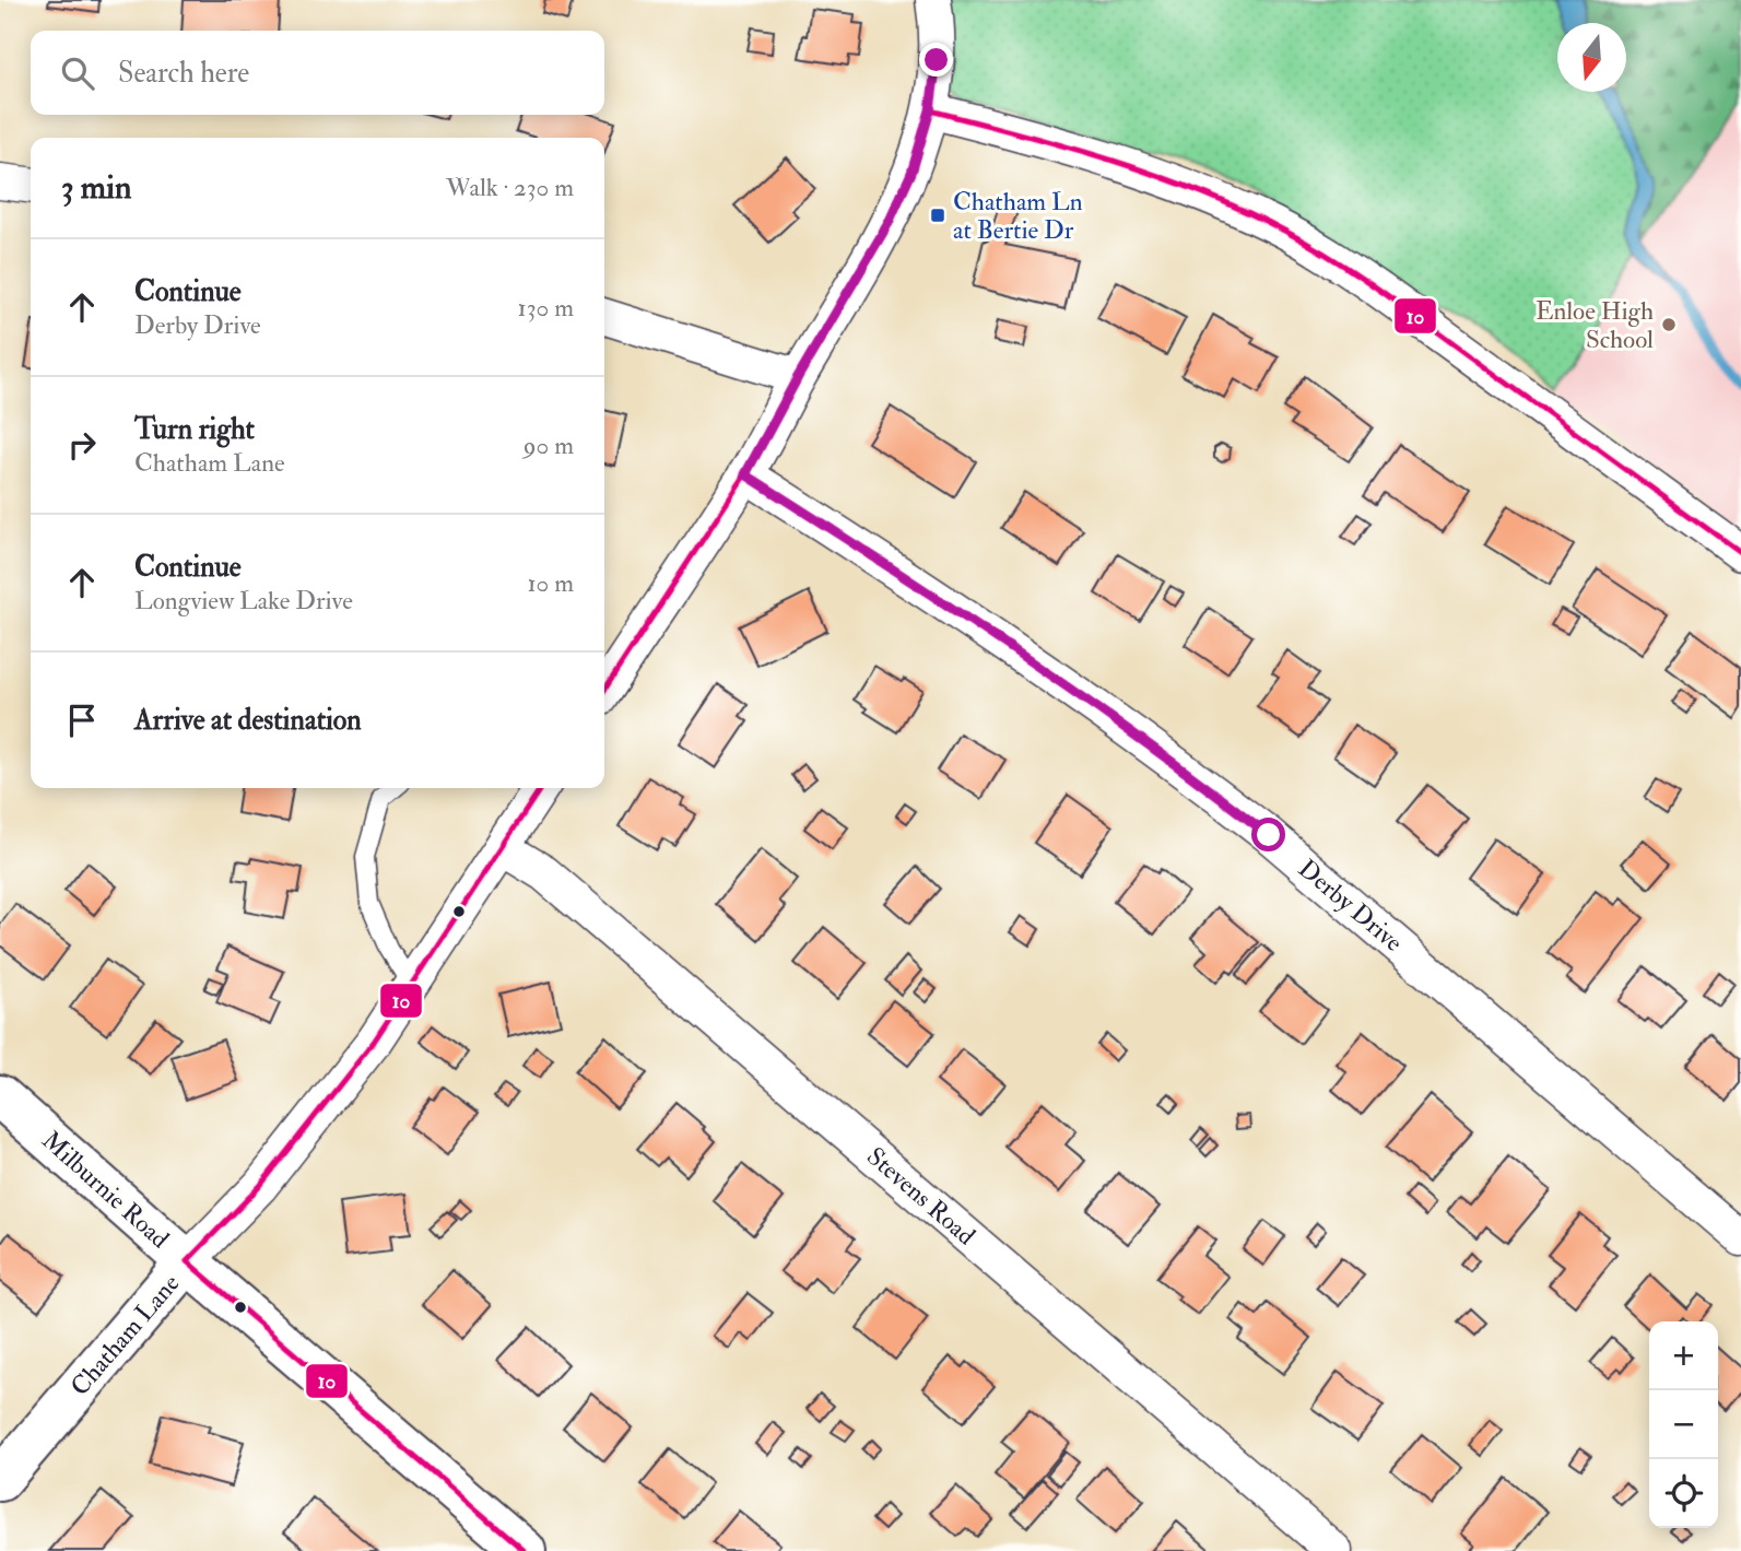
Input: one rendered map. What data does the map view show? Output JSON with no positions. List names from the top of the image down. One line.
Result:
{"streets":{"street":["Derby Drive","Milburnie Road","Stevens Road","Chatham Lane"]},"crossings":[["Milburnie Road","Chatham Lane"],["Stevens Road","Chatham Lane"]],"places":{"transit":["Chatham Ln at Bertie Dr"],"other":["Enloe High School"]},"lines":["transit line 10"],"north":"bottom","page":{"search":"Search here","heading":["3 min","Walk · 230 m"],"list":[["Continue","Derby Drive","130 m"],["Turn right","Chatham Lane","90 m"],["Continue","Longview Lake Drive","10 m"],"Arrive at destination"],"map_buttons":["+","−"]}}
